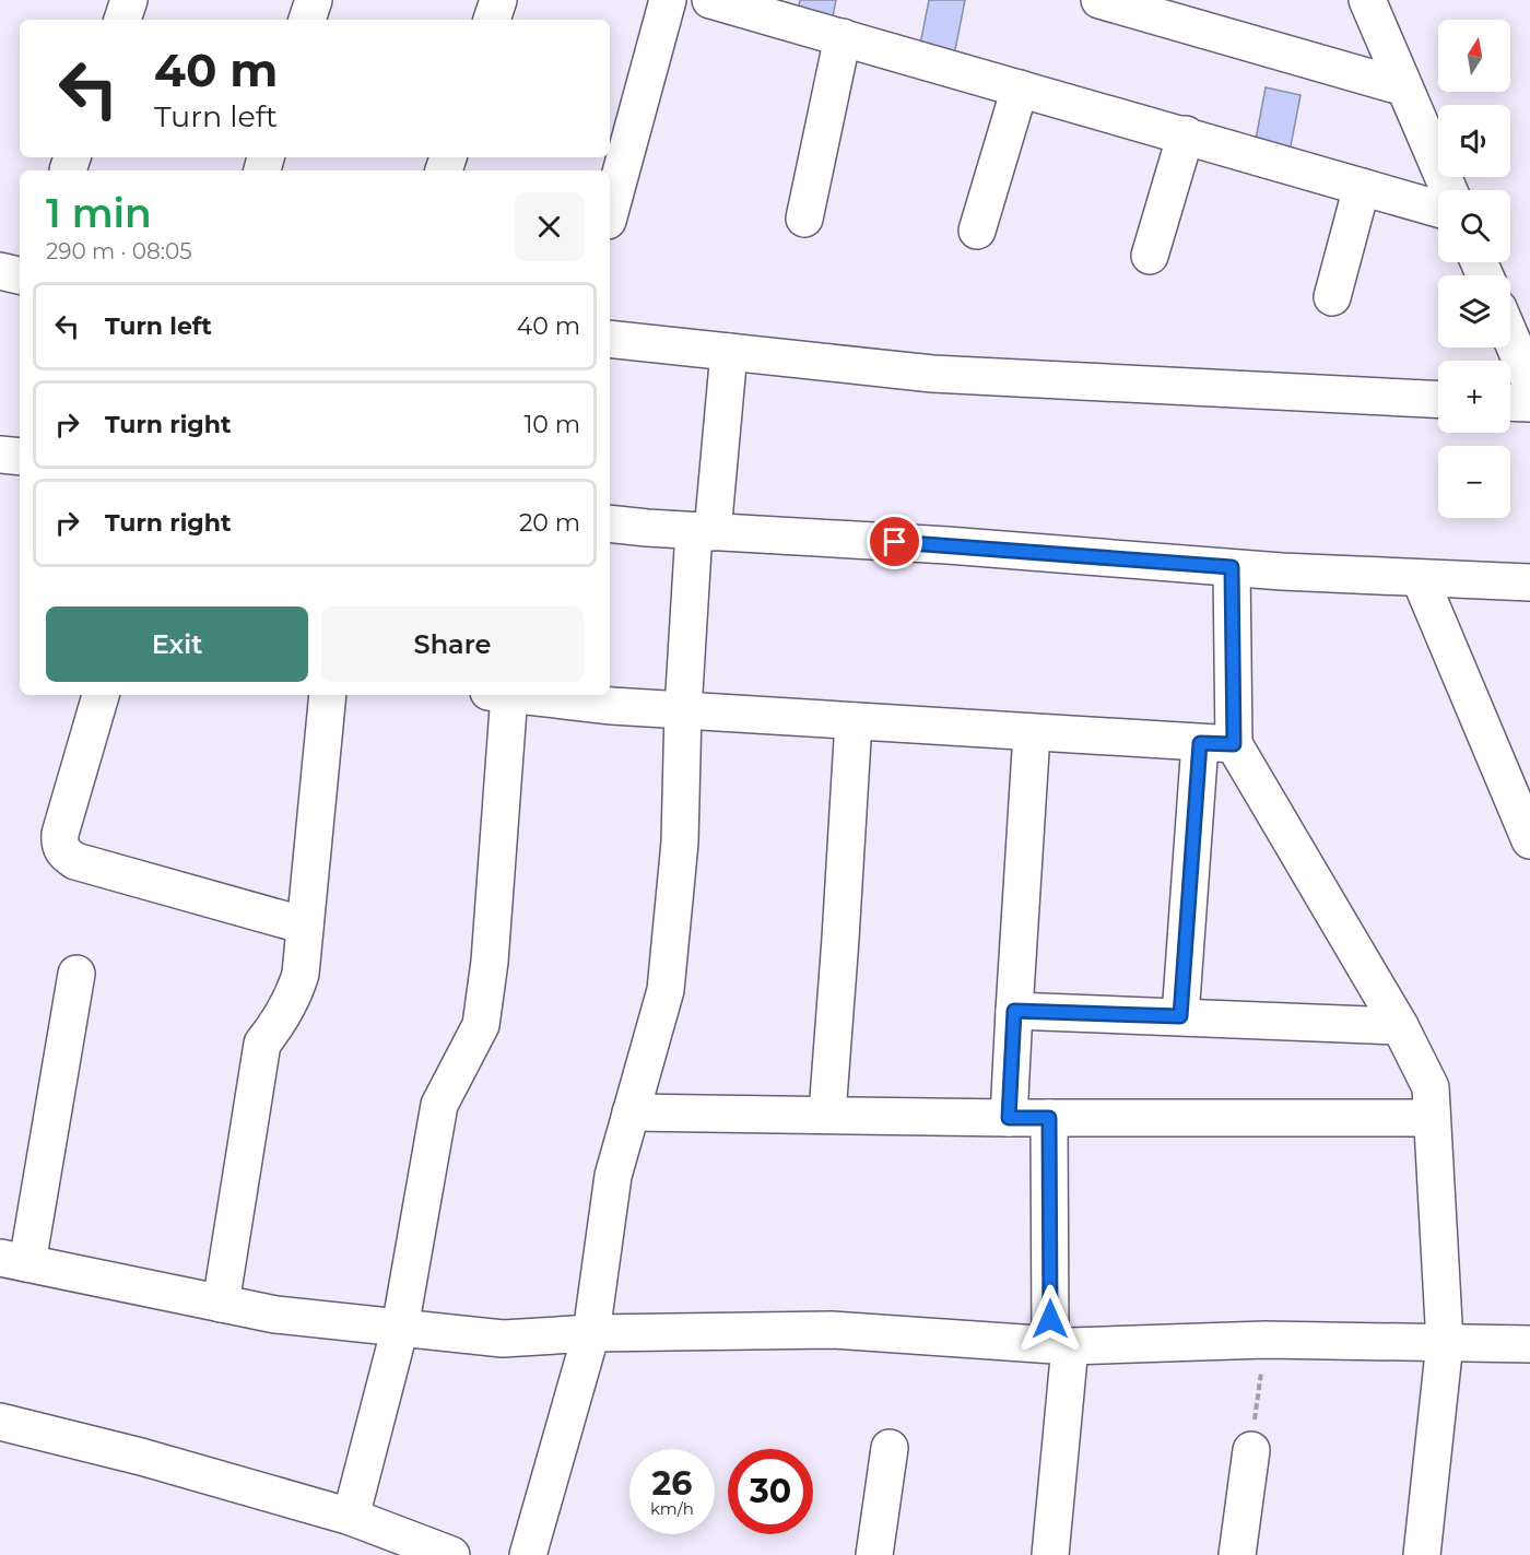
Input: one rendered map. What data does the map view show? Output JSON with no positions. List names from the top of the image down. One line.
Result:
{"north":"top","page":{"map_buttons":["+","−"],"turn":["40 m","Turn left"],"heading":["1 min","290 m · 08:05"],"list":[{"name":"Turn left","value":"40 m"},{"name":"Turn right","value":"10 m"},{"name":"Turn right","value":"20 m"}],"buttons":["Exit","Share"],"speed":"26 km/h","limit":"30"}}
